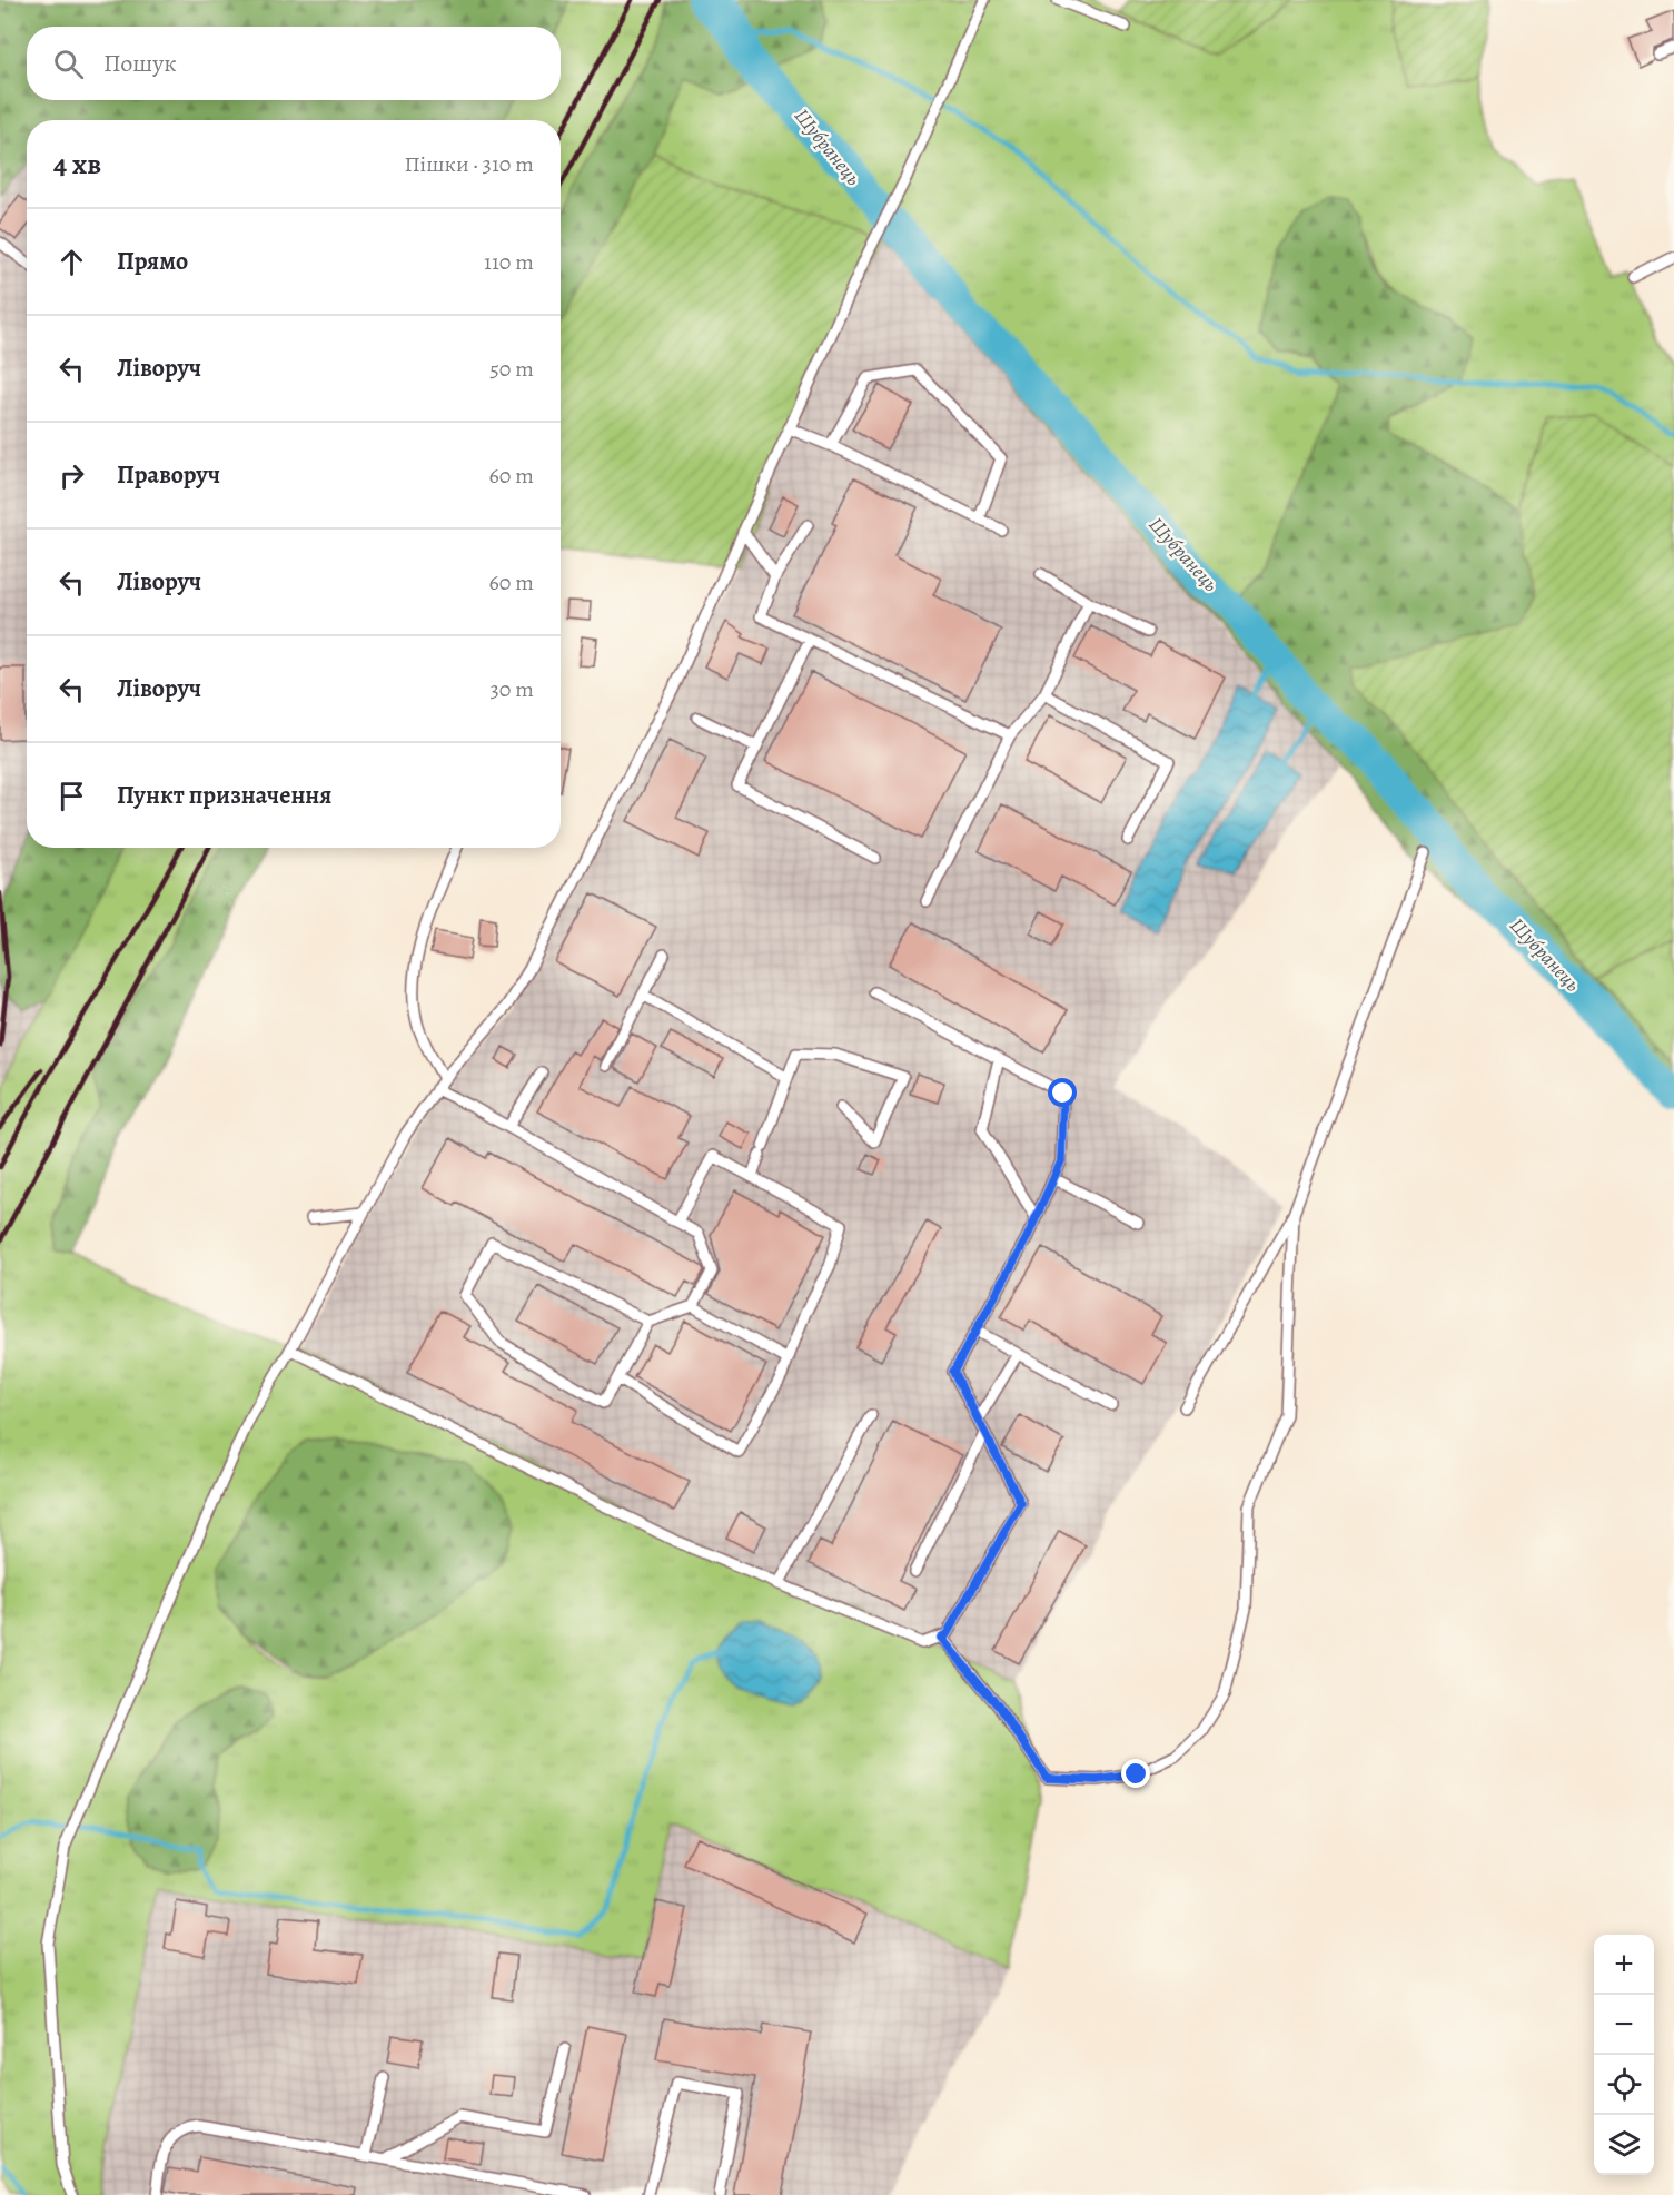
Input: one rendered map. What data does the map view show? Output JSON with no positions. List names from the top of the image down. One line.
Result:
{"water":["Шубранець"],"page":{"search":"Пошук","heading":["4 хв","Пішки · 310 m"],"list":[["Прямо","110 m"],["Ліворуч","50 m"],["Праворуч","60 m"],["Ліворуч","60 m"],["Ліворуч","30 m"],"Пункт призначення"],"map_buttons":["+","−"]}}
